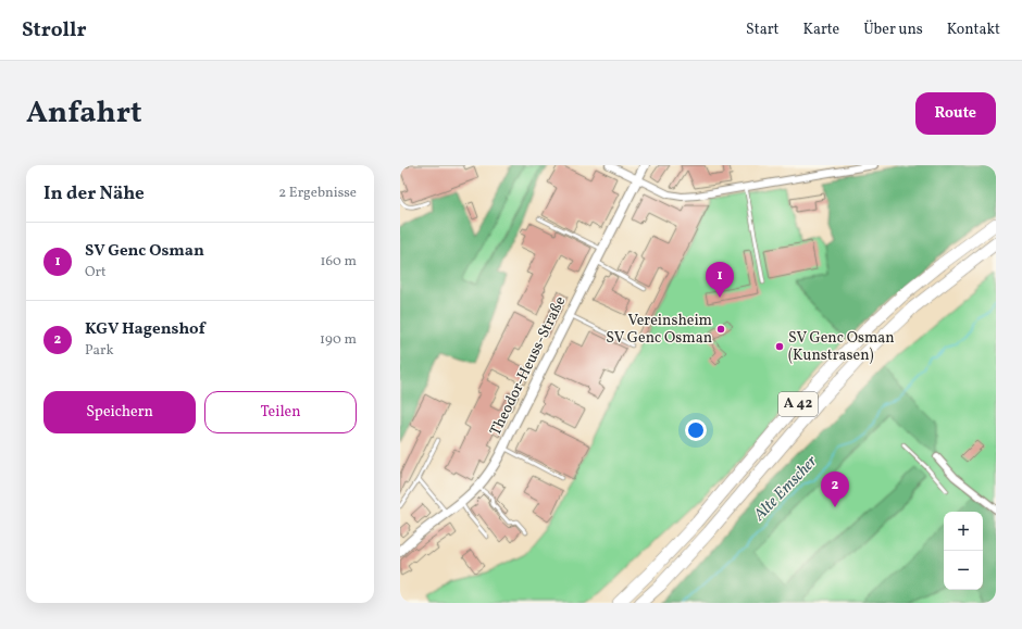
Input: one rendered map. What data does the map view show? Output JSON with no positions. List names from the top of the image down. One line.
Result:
{"streets":{"highway":["A 42"],"street":["Theodor-Heuss-Straße"]},"water":["Alte Emscher"],"places":["Vereinsheim SV Genc Osman","SV Genc Osman (Kunstrasen)"],"page":{"header":"Strollr","nav":["Start","Karte","Über uns","Kontakt"],"title":"Anfahrt","buttons":["Route",["Speichern","Teilen"]],"heading":["In der Nähe","2 Ergebnisse"],"list":[{"mark":"1","name":"SV Genc Osman","note":"Ort","value":"160 m"},{"mark":"2","name":"KGV Hagenshof","note":"Park","value":"190 m"}],"pins":["1","2"],"map_buttons":["+","−"]}}
